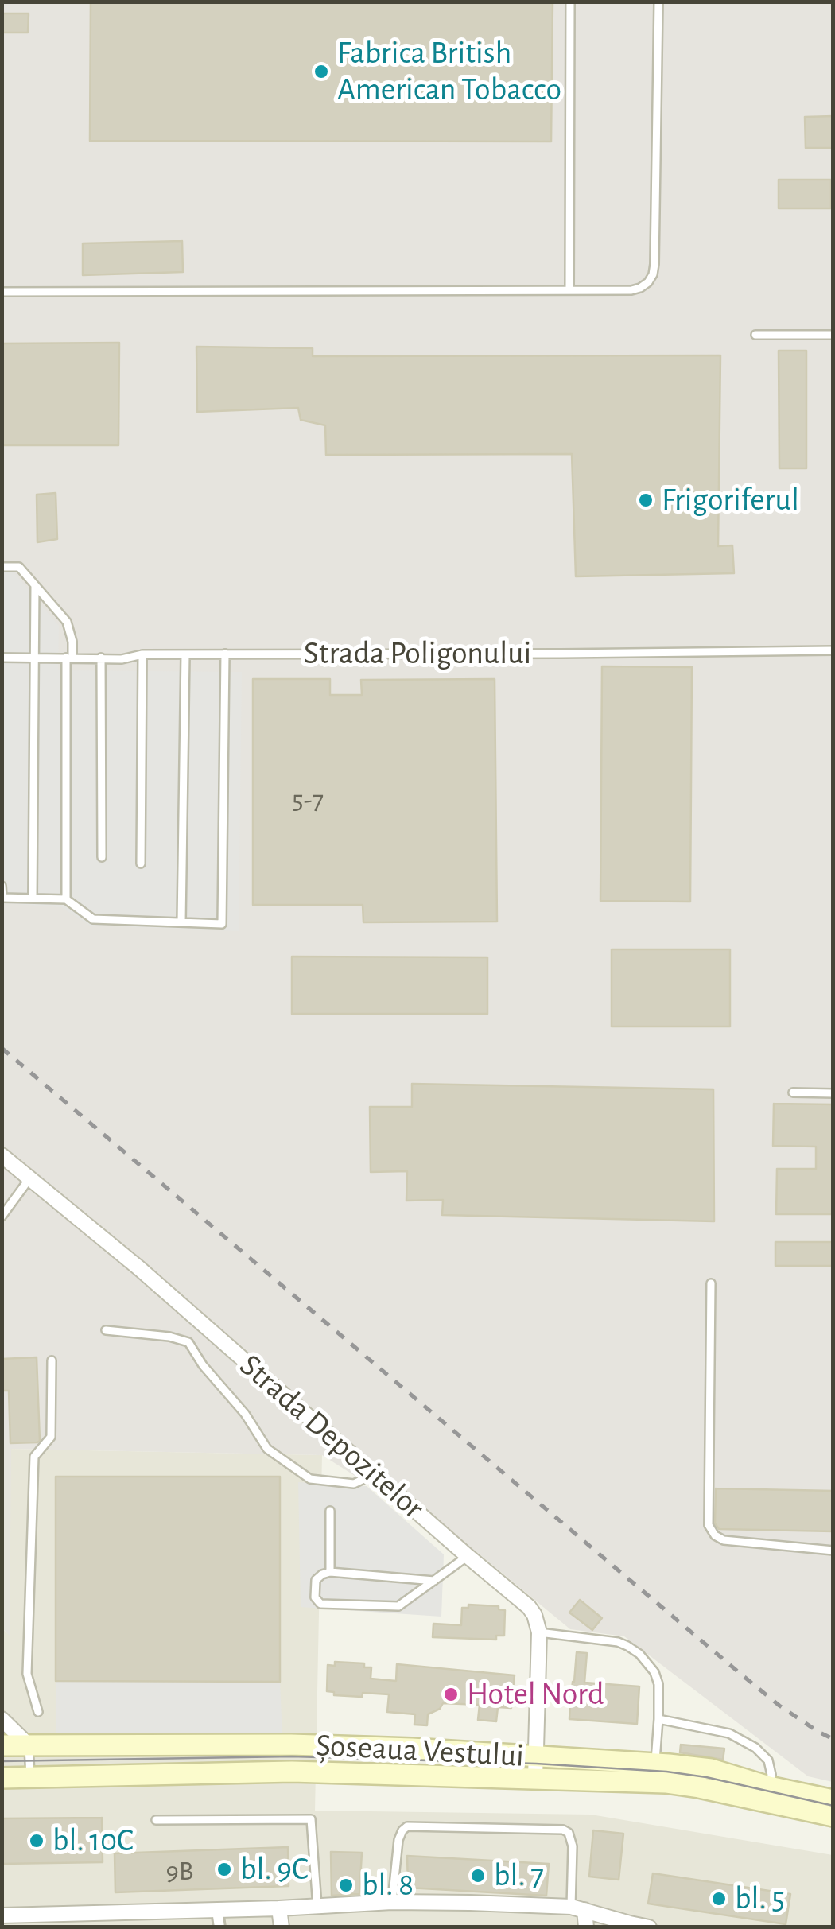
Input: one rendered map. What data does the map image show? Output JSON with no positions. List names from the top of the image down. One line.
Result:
{"streets":{"main road":["Șoseaua Vestului"],"street":["Strada Depozitelor"],"lane":["Strada Poligonului"]},"places":["Fabrica British American Tobacco","Frigoriferul","Hotel Nord","bl. 10C","bl. 9C","bl. 7","bl. 8","bl. 5"],"house_numbers":["5-7","9B"]}
